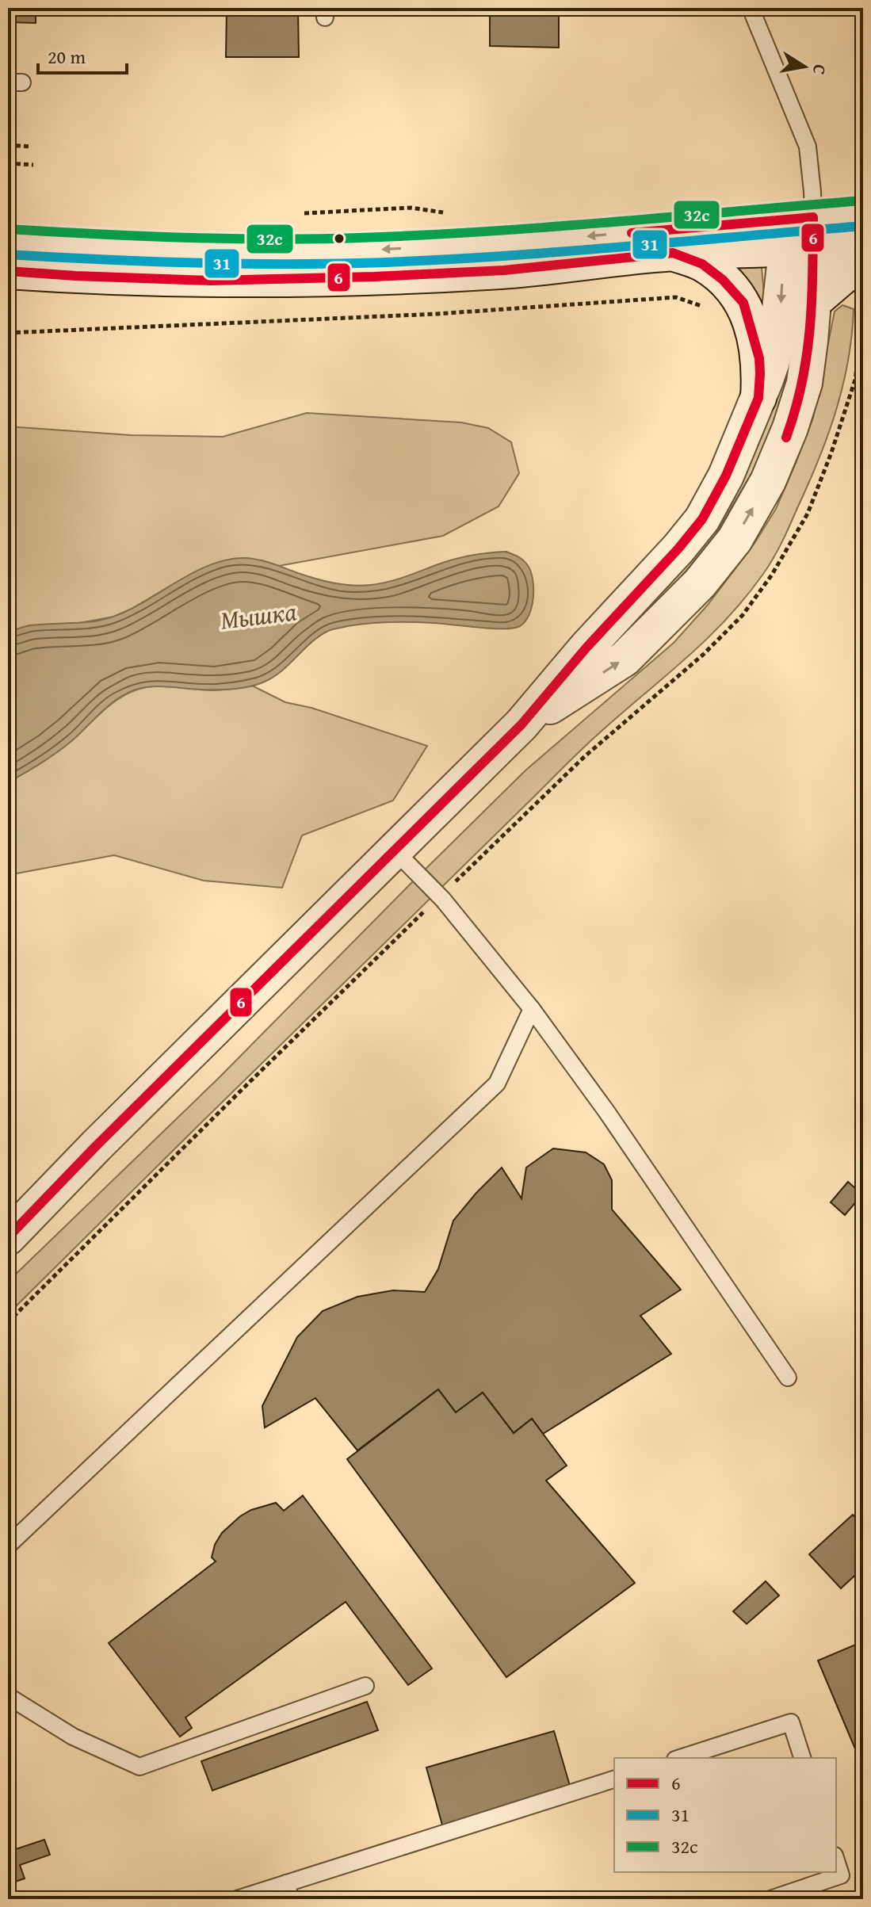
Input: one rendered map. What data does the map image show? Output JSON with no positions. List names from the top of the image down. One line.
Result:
{"water":["Мышка"],"lines":["transit line 32с","transit line 6","transit line 31"],"legend":["6","31","32с"],"scale_bar":"20 m","north":"right"}
